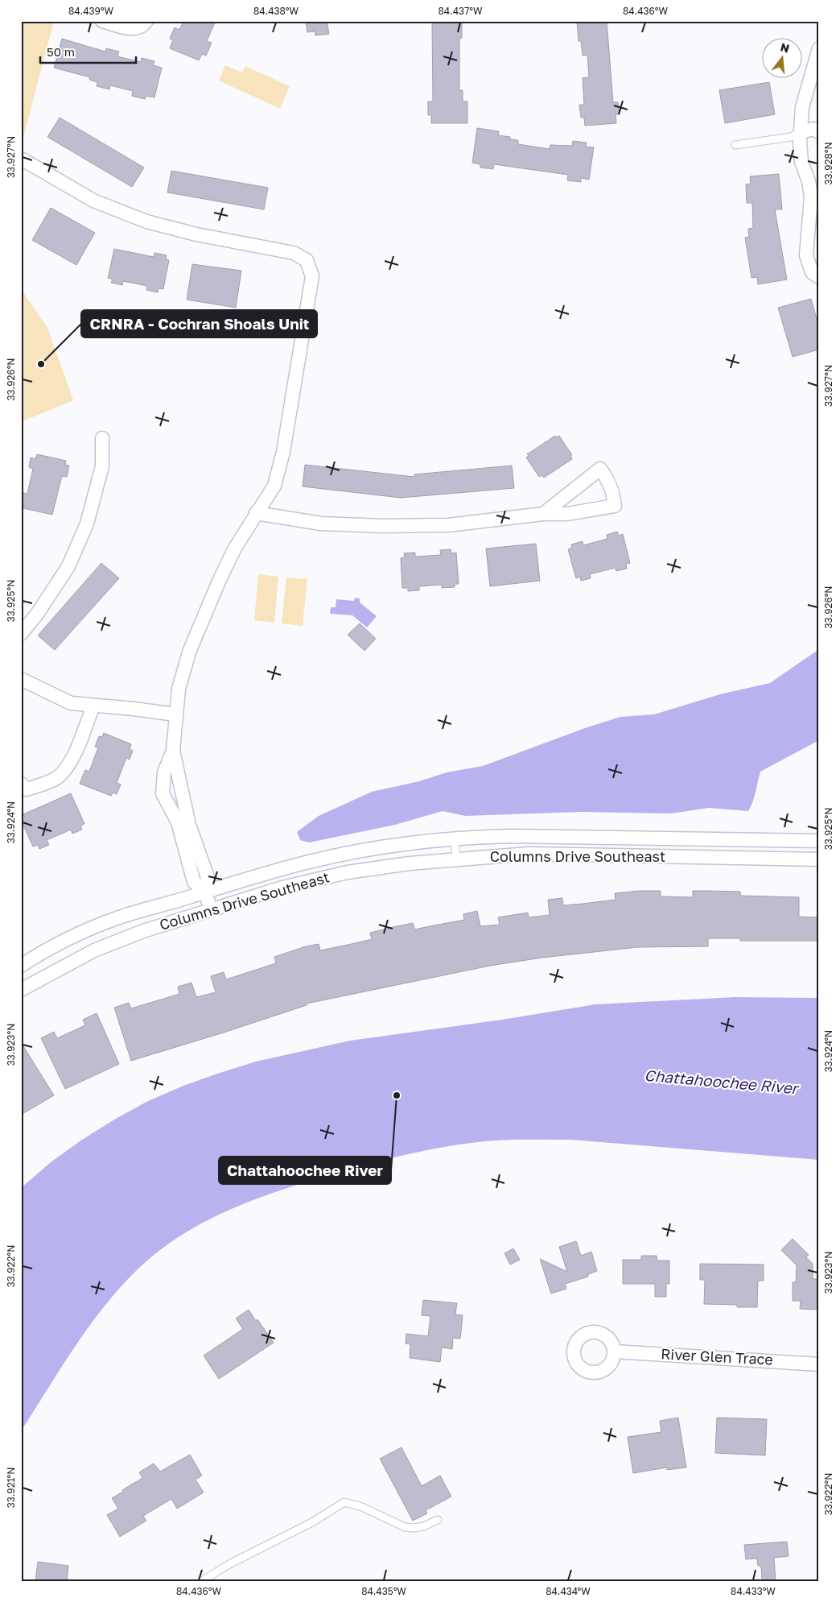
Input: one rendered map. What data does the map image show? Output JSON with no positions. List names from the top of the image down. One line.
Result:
{"streets":{"street":["Columns Drive Southeast","River Glen Trace"]},"water":["Chattahoochee River"],"places":["CRNRA - Cochran Shoals Unit","Chattahoochee River"],"scale_bar":"50 m","north":"top","coordinates":["84.439°W","84.438°W","84.437°W","84.436°W","33.927°N","33.928°N","33.926°N","33.925°N","33.924°N","33.923°N","33.922°N","33.921°N","84.435°W","84.434°W","84.433°W"]}
